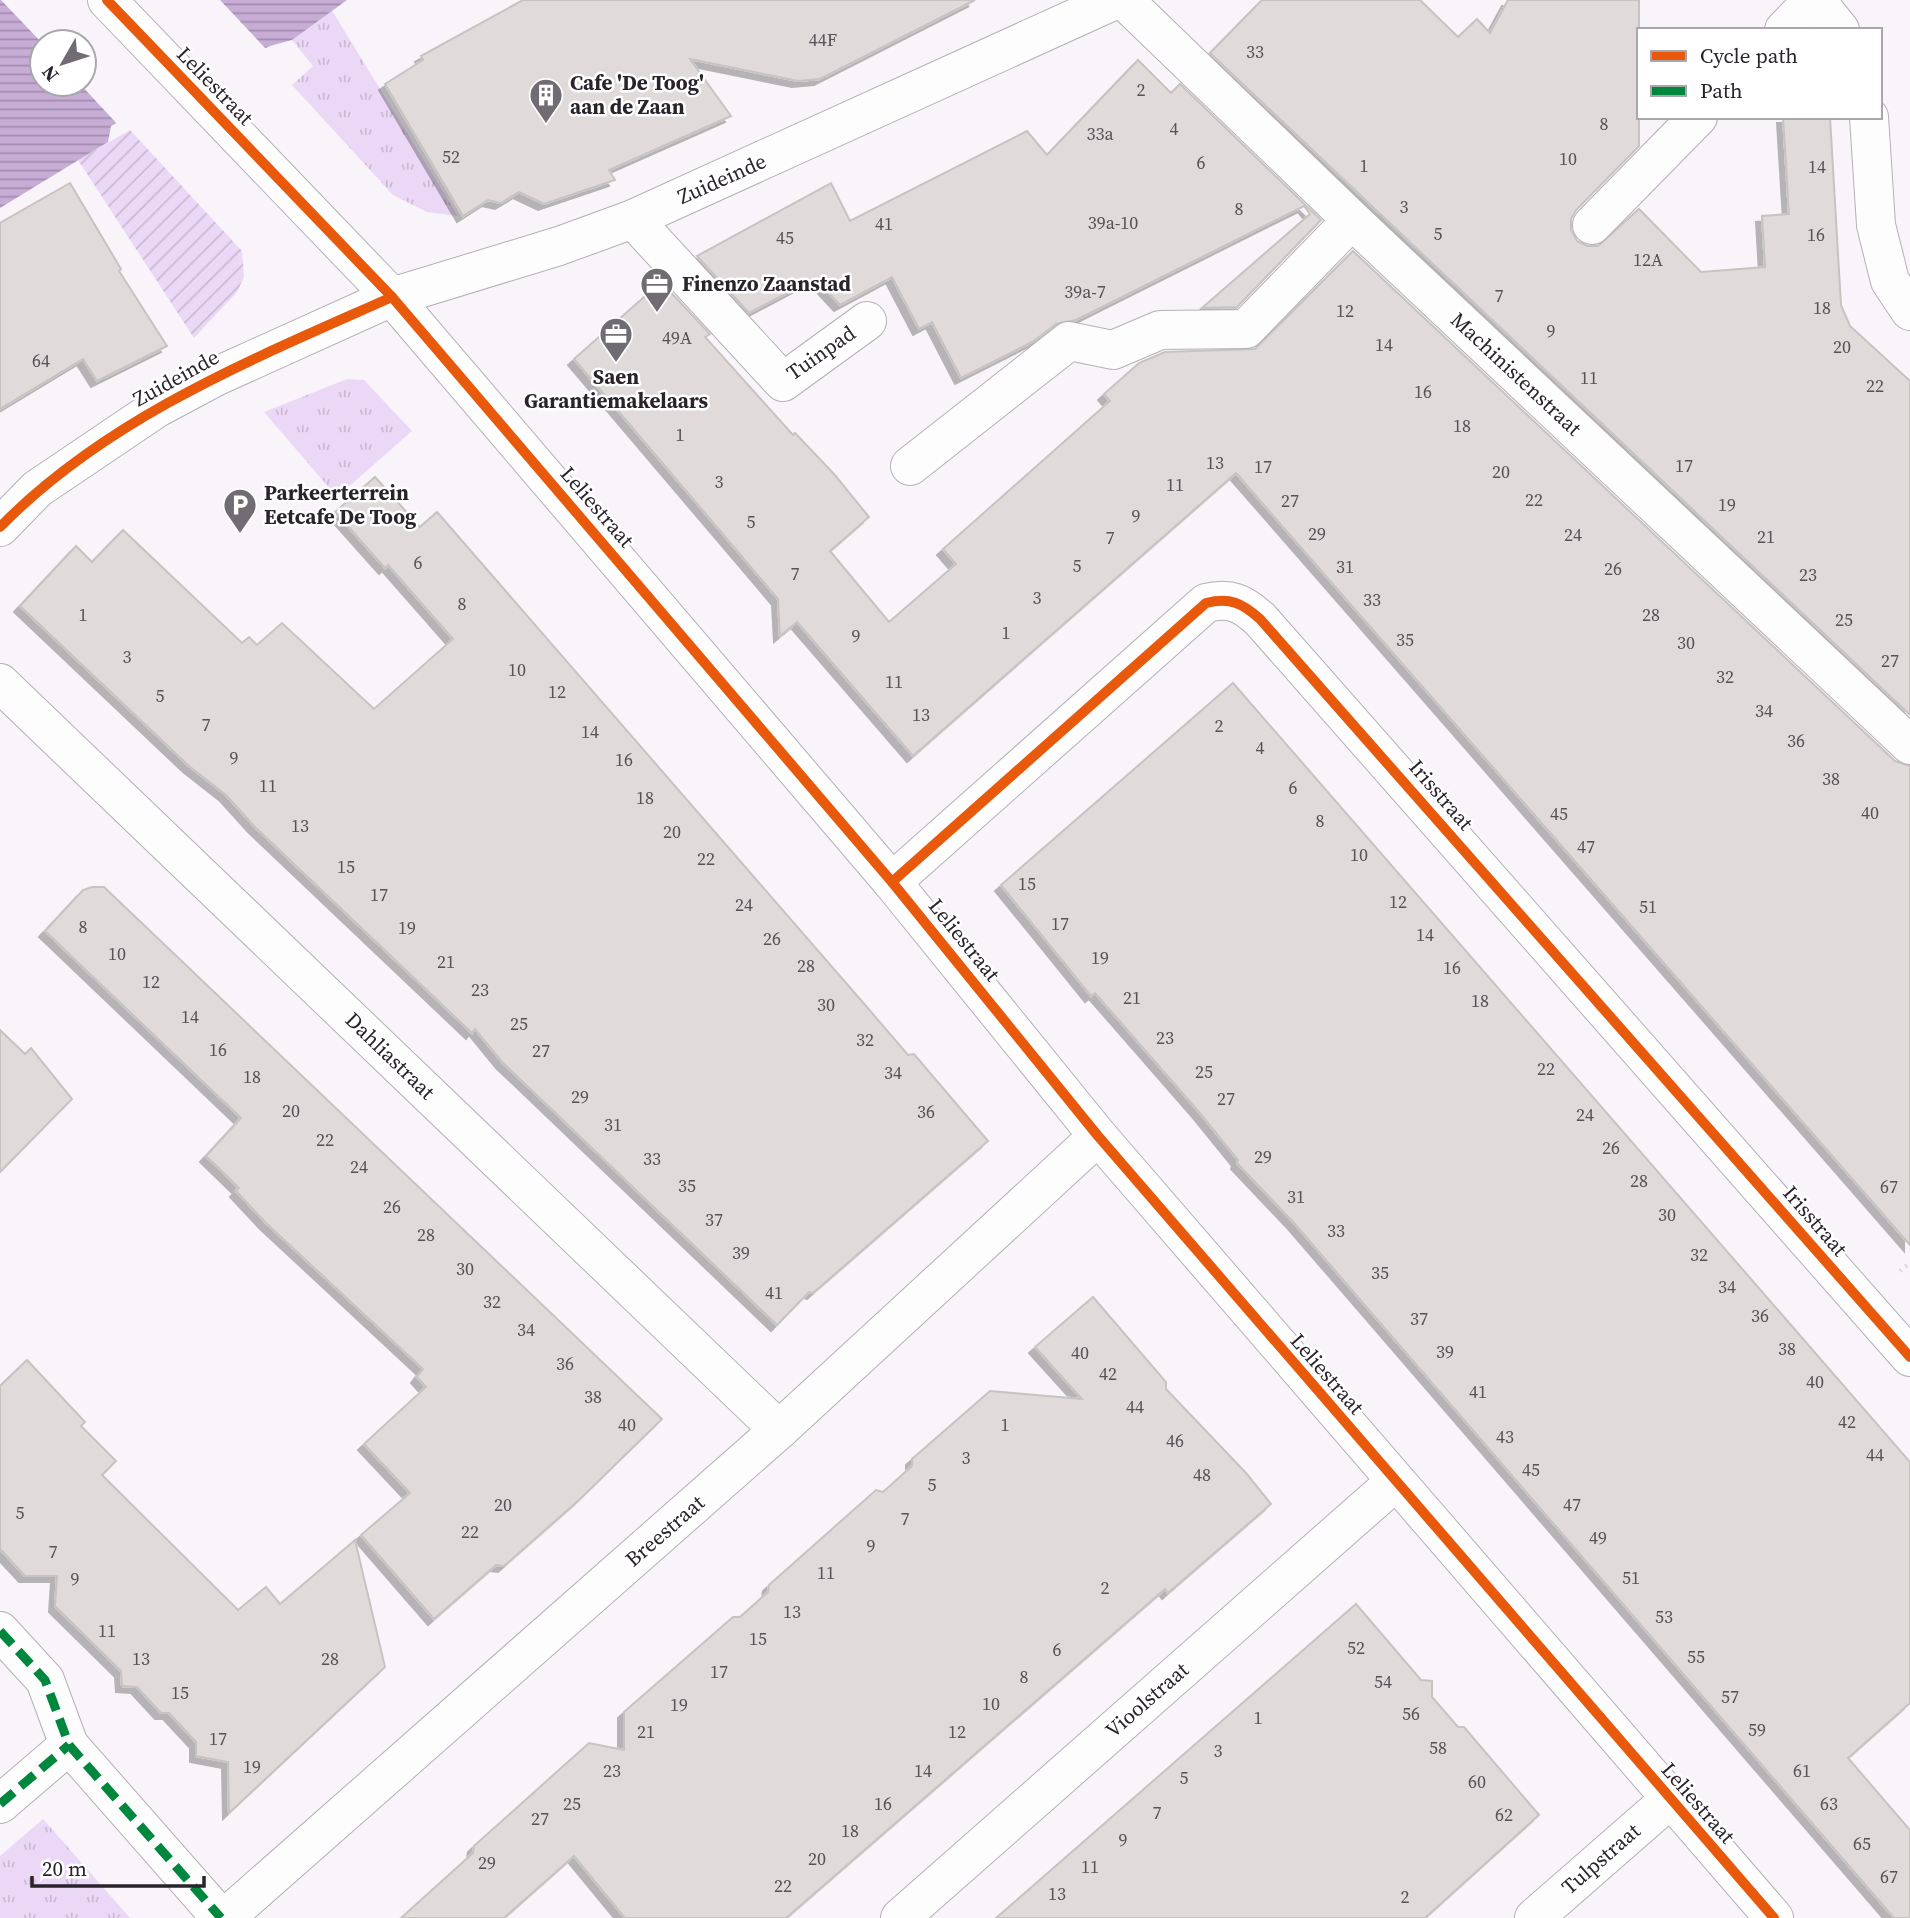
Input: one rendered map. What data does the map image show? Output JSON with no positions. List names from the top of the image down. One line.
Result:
{"streets":{"street":["Leliestraat","Zuideinde","Tuinpad","Machinistenstraat","Irisstraat","Dahliastraat","Breestraat","Vioolstraat","Tulpstraat"]},"crossings":[["Leliestraat","Zuideinde"],["Leliestraat","Irisstraat"],["Leliestraat","Breestraat"],["Leliestraat","Vioolstraat"],["Leliestraat","Tulpstraat"],["Zuideinde","Tuinpad"],["Dahliastraat","Breestraat"]],"places":{"building":["Cafe 'De Toog' aan de Zaan"],"office":["Finenzo Zaanstad","Saen Garantiemakelaars"],"parking":["Parkeerterrein Eetcafe De Toog"]},"house_numbers":["44F","33","2","8","4","33a","52","10","6","1","14","3","8","39a-10","41","5","16","45","12A","39a-7","7","18","12","9","49A","14","20","64","11","22","16","18","1","13","17","17","20","3","11","22","27","19","9","5","29","24","21","7","6","5","31","26","7","23","3","33","8","1","28","25","1","9","35","30","3","27","10","32","11","12","5","34","13","7","2","14","36","4","9","16","38","11","6","18","40","45","8","13","20","47","10","22","15","15","17","12","24","51","17","8","19","14","26","10","19","21","28","16","12","23","21","18","30","14","25","23","32","16","27","22","25","34","18","29","27","20","36","24","31","22","26","29","33","24","28","35","67","31","26","30","37","33","28","39","32","30","35","34","41","32","36","37","34","38","39","40","36","42","40","41","38","44","42","40","1","43","46","44","3","45","48","5","20","47","5","7","22","49","9","7","11","51","9","2","13","53","11","15","52","6","55","13","28","17","8","54","15","57","10","19","56","1","59","21","12","17","58","3","19","23","14","61","5","60","25","16","63","7","62","27","18","9","65","20","29","11","67","22","13","2"],"legend":["Cycle path","Path"],"scale_bar":"20 m","north":"bottom left"}
